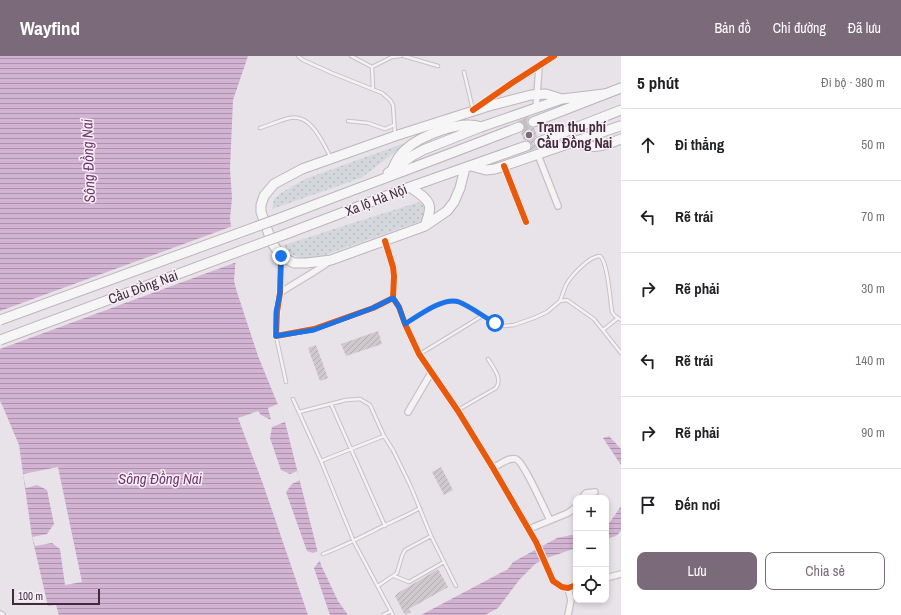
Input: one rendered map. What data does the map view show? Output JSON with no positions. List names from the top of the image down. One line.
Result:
{"streets":{"highway":["Xa lộ Hà Nội","Cầu Đồng Nai"]},"crossings":[["Xa lộ Hà Nội","Cầu Đồng Nai"]],"water":["Sông Đồng Nai"],"places":["Trạm thu phí Cầu Đồng Nai"],"scale_bar":"100 m","page":{"header":"Wayfind","nav":["Bản đồ","Chỉ đường","Đã lưu"],"heading":["5 phút","Đi bộ · 380 m"],"list":[["Đi thẳng","50 m"],["Rẽ trái","70 m"],["Rẽ phải","30 m"],["Rẽ trái","140 m"],["Rẽ phải","90 m"],"Đến nơi"],"map_buttons":["+","−"],"buttons":["Lưu","Chia sẻ"],"scale":"100 m"}}
